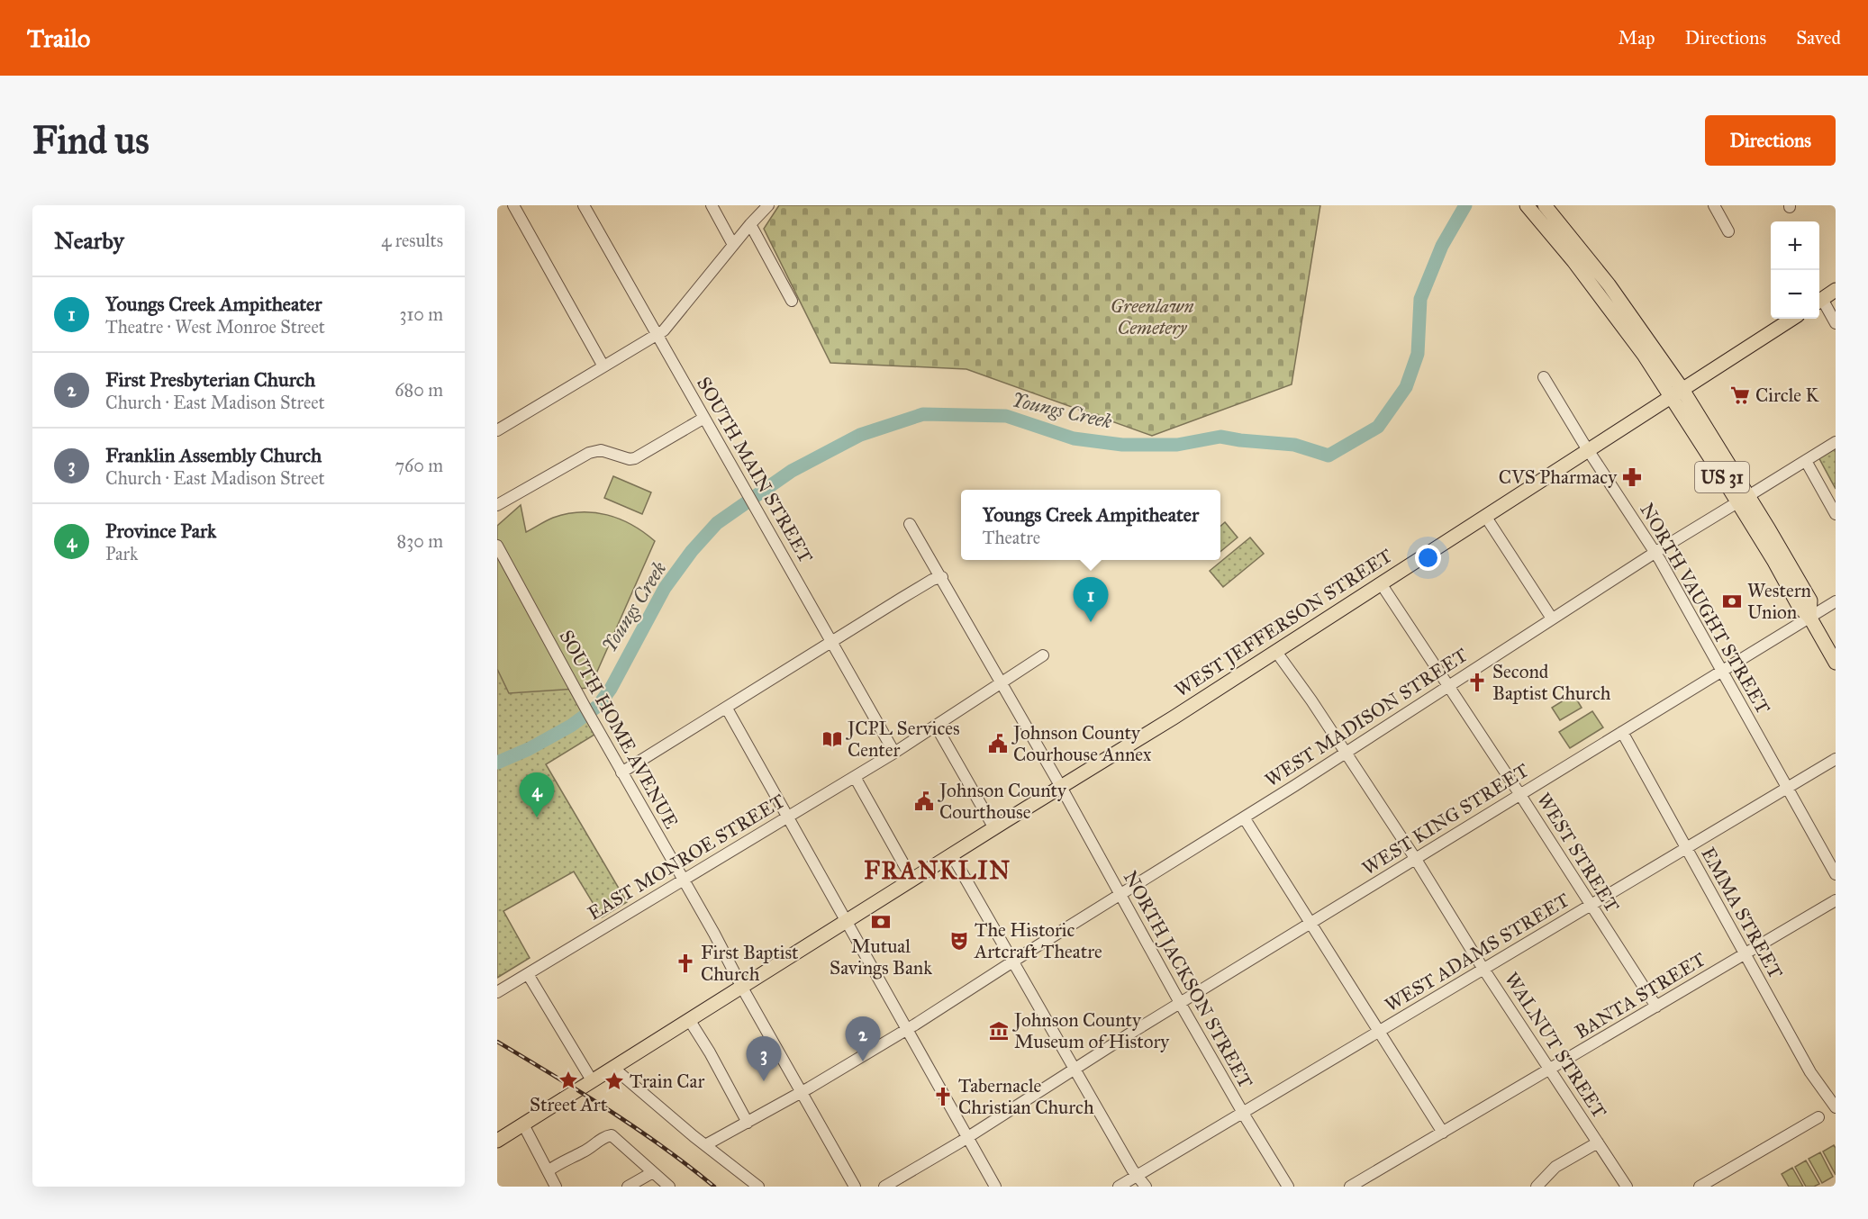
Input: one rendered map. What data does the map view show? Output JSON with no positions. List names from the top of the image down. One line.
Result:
{"streets":{"main road":["US 31","WEST JEFFERSON STREET"],"street":["SOUTH MAIN STREET","NORTH VAUGHT STREET","WEST MADISON STREET","SOUTH HOME AVENUE","WEST KING STREET","WEST STREET","EAST MONROE STREET","EMMA STREET","WEST ADAMS STREET","NORTH JACKSON STREET","BANTA STREET","WALNUT STREET"]},"crossings":[["SOUTH MAIN STREET","EAST MONROE STREET"],["US 31","WEST JEFFERSON STREET"],["US 31","WEST MADISON STREET"],["US 31","WEST KING STREET"],["NORTH VAUGHT STREET","WEST JEFFERSON STREET"],["NORTH VAUGHT STREET","WEST MADISON STREET"],["NORTH VAUGHT STREET","WEST KING STREET"],["NORTH VAUGHT STREET","WEST ADAMS STREET"],["WEST JEFFERSON STREET","SOUTH HOME AVENUE"],["WEST JEFFERSON STREET","WEST STREET"],["WEST JEFFERSON STREET","NORTH JACKSON STREET"],["WEST JEFFERSON STREET","WALNUT STREET"],["WEST MADISON STREET","SOUTH HOME AVENUE"],["WEST MADISON STREET","WEST STREET"],["WEST MADISON STREET","NORTH JACKSON STREET"],["WEST MADISON STREET","WALNUT STREET"],["SOUTH HOME AVENUE","EAST MONROE STREET"],["WEST KING STREET","WEST STREET"],["WEST KING STREET","EMMA STREET"],["WEST KING STREET","NORTH JACKSON STREET"],["WEST KING STREET","WALNUT STREET"],["WEST STREET","WEST ADAMS STREET"],["WEST STREET","BANTA STREET"],["EAST MONROE STREET","NORTH JACKSON STREET"],["EMMA STREET","WEST ADAMS STREET"],["EMMA STREET","BANTA STREET"],["WEST ADAMS STREET","NORTH JACKSON STREET"],["WEST ADAMS STREET","WALNUT STREET"],["BANTA STREET","WALNUT STREET"]],"districts":["FRANKLIN"],"water":["Youngs Creek"],"parks":["Greenlawn Cemetery"],"places":{"supermarket":["Circle K"],"pharmacy":["CVS Pharmacy"],"bank":["Western Union","Mutual Savings Bank"],"church":["Second Baptist Church","First Baptist Church","Tabernacle Christian Church"],"library":["JCPL Services Center"],"public building":["Johnson County Courhouse Annex","Johnson County Courthouse"],"theatre":["The Historic Artcraft Theatre"],"museum":["Johnson County Museum of History"],"place":["Street Art","Train Car"]},"page":{"header":"Trailo","nav":["Map","Directions","Saved"],"buttons":"Directions","title":"Find us","heading":["Nearby","4 results"],"map_buttons":["+","−"],"list":[{"mark":"1","name":"Youngs Creek Ampitheater","note":"Theatre · West Monroe Street","value":"310 m"},{"mark":"2","name":"First Presbyterian Church","note":"Church · East Madison Street","value":"680 m"},{"mark":"3","name":"Franklin Assembly Church","note":"Church · East Madison Street","value":"760 m"},{"mark":"4","name":"Province Park","note":"Park","value":"830 m"}],"popup":["Youngs Creek Ampitheater","Theatre"],"pins":["1","4","2","3"]}}
